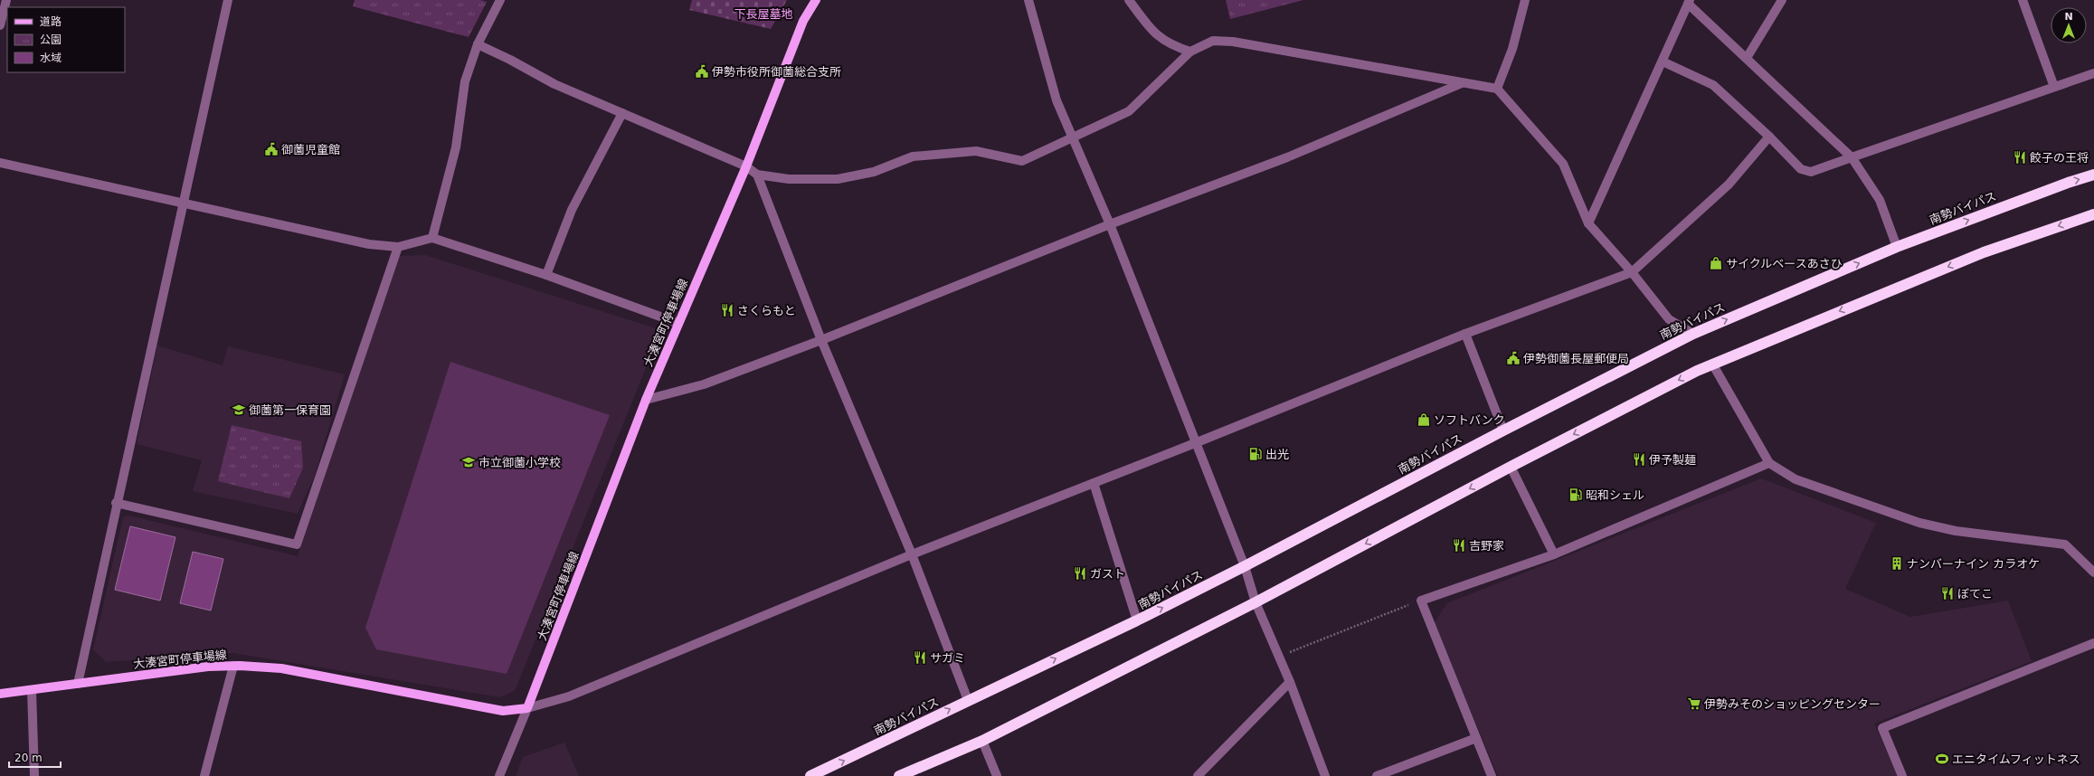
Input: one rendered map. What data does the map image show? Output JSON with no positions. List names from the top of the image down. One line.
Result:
{"streets":{"highway":["南勢バイパス"],"main road":["大湊宮町停車場線"]},"parks":["下長屋墓地"],"places":{"public building":["伊勢市役所御薗総合支所","御薗児童館","伊勢御薗長屋郵便局"],"restaurant":["餃子の王将","さくらもと","伊予製麺","吉野家","ガスト","ぼてこ","サガミ"],"shop":["サイクルベースあさひ","ソフトバンク"],"school or university":["御薗第一保育園","市立御薗小学校"],"fuel station":["出光","昭和シェル"],"building":["ナンバーナイン カラオケ"],"supermarket":["伊勢みそのショッピングセンター"],"sports":["エニタイムフィットネス"]},"legend":["道路","公園","水域"],"scale_bar":"20 m","north":"top"}
